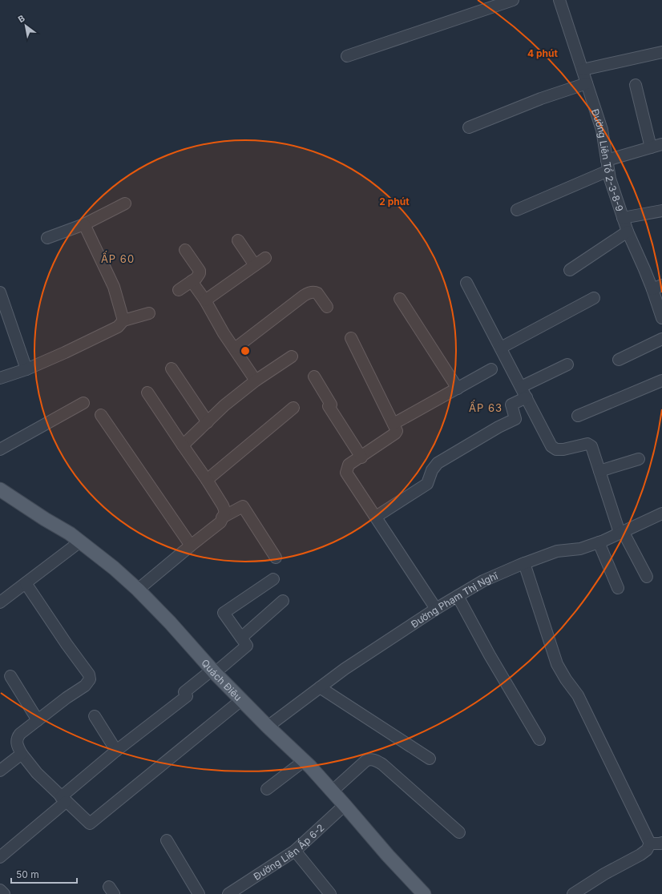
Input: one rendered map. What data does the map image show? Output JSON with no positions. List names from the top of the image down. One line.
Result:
{"streets":{"main road":["Quách Điêu"],"street":["Đường Liên Tổ 2-3-8-9","Đường Phạm Thị Nghĩ","Đường Liên Ấp 6-2"]},"crossings":[["Đường Phạm Thị Nghĩ","Quách Điêu"],["Quách Điêu","Đường Liên Ấp 6-2"]],"districts":["ẤP 60","ẤP 63"],"scale_bar":"50 m","north":"top left","rings":["4 phút","2 phút"]}
